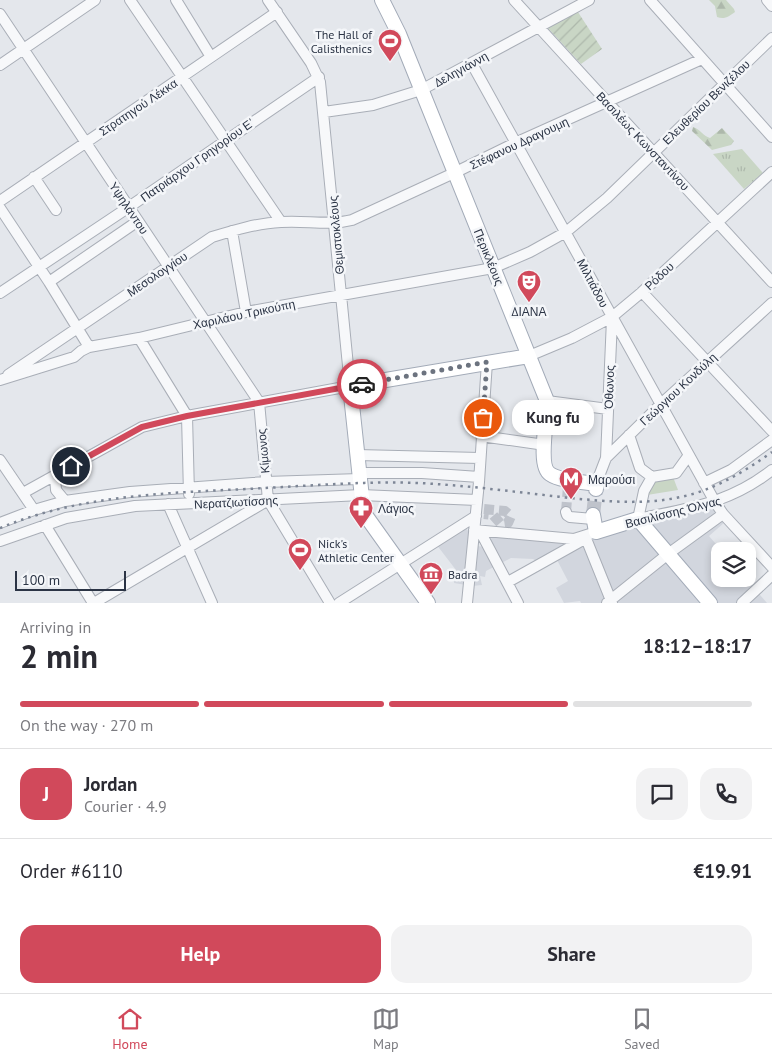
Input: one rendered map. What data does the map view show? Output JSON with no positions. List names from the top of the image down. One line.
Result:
{"streets":{"main road":["Θεμιστοκλέους","Περικλέους","Βασιλίσσης Όλγας"],"street":["Δεληγιάννη","Ελευθερίου Βενιζέλου","Στρατηγού Λέκκα","Βασιλέως Κωνσταντίνου","Στέφανου Δραγουμη","Πατριάρχου Γρηγορίου Ε'","Υψηλάντου","Μεσολογγίου","Ρόδου","Μιλτιάδου","Χαριλάου Τρικούπη","Όθωνος","Γεώργιου Κονδύλη","Κίμωνος","Νερατζιωτίσσης"]},"crossings":[["Δεληγιάννη","Βασιλέως Κωνσταντίνου"],["Δεληγιάννη","Θεμιστοκλέους"],["Δεληγιάννη","Περικλέους"],["Δεληγιάννη","Μιλτιάδου"],["Ελευθερίου Βενιζέλου","Βασιλέως Κωνσταντίνου"],["Ελευθερίου Βενιζέλου","Περικλέους"],["Ελευθερίου Βενιζέλου","Μιλτιάδου"],["Ελευθερίου Βενιζέλου","Χαριλάου Τρικούπη"],["Στρατηγού Λέκκα","Υψηλάντου"],["Στρατηγού Λέκκα","Θεμιστοκλέους"],["Βασιλέως Κωνσταντίνου","Στέφανου Δραγουμη"],["Βασιλέως Κωνσταντίνου","Ρόδου"],["Στέφανου Δραγουμη","Θεμιστοκλέους"],["Στέφανου Δραγουμη","Περικλέους"],["Στέφανου Δραγουμη","Μεσολογγίου"],["Στέφανου Δραγουμη","Μιλτιάδου"],["Πατριάρχου Γρηγορίου Ε'","Υψηλάντου"],["Πατριάρχου Γρηγορίου Ε'","Θεμιστοκλέους"],["Υψηλάντου","Μεσολογγίου"],["Υψηλάντου","Χαριλάου Τρικούπη"],["Υψηλάντου","Κίμωνος"],["Θεμιστοκλέους","Μεσολογγίου"],["Θεμιστοκλέους","Χαριλάου Τρικούπη"],["Θεμιστοκλέους","Νερατζιωτίσσης"],["Περικλέους","Ρόδου"],["Περικλέους","Χαριλάου Τρικούπη"],["Περικλέους","Γεώργιου Κονδύλη"],["Μεσολογγίου","Χαριλάου Τρικούπη"],["Ρόδου","Μιλτιάδου"],["Ρόδου","Όθωνος"],["Μιλτιάδου","Όθωνος"],["Μιλτιάδου","Γεώργιου Κονδύλη"],["Μιλτιάδου","Βασιλίσσης Όλγας"],["Όθωνος","Γεώργιου Κονδύλη"],["Κίμωνος","Νερατζιωτίσσης"]],"places":{"sports":["The Hall of Calisthenics","Nick's Athletic Center"],"theatre":["ΔΙΑΝΑ"],"other":["Kung fu"],"metro station":["Μαρούσι"],"pharmacy":["Λάγιος"],"museum":["Badra"]},"scale_bar":"100 m","page":{"bubble":"Kung fu","scale":"100 m","heading":["2 min","Arriving in","18:12–18:17"],"panel":["Jordan","Courier · 4.9","Order #6110","€19.91"],"bar":"On the way · 270 m","round":"J","buttons":["Help","Share"],"tabs":["Home","Map","Saved"]}}
